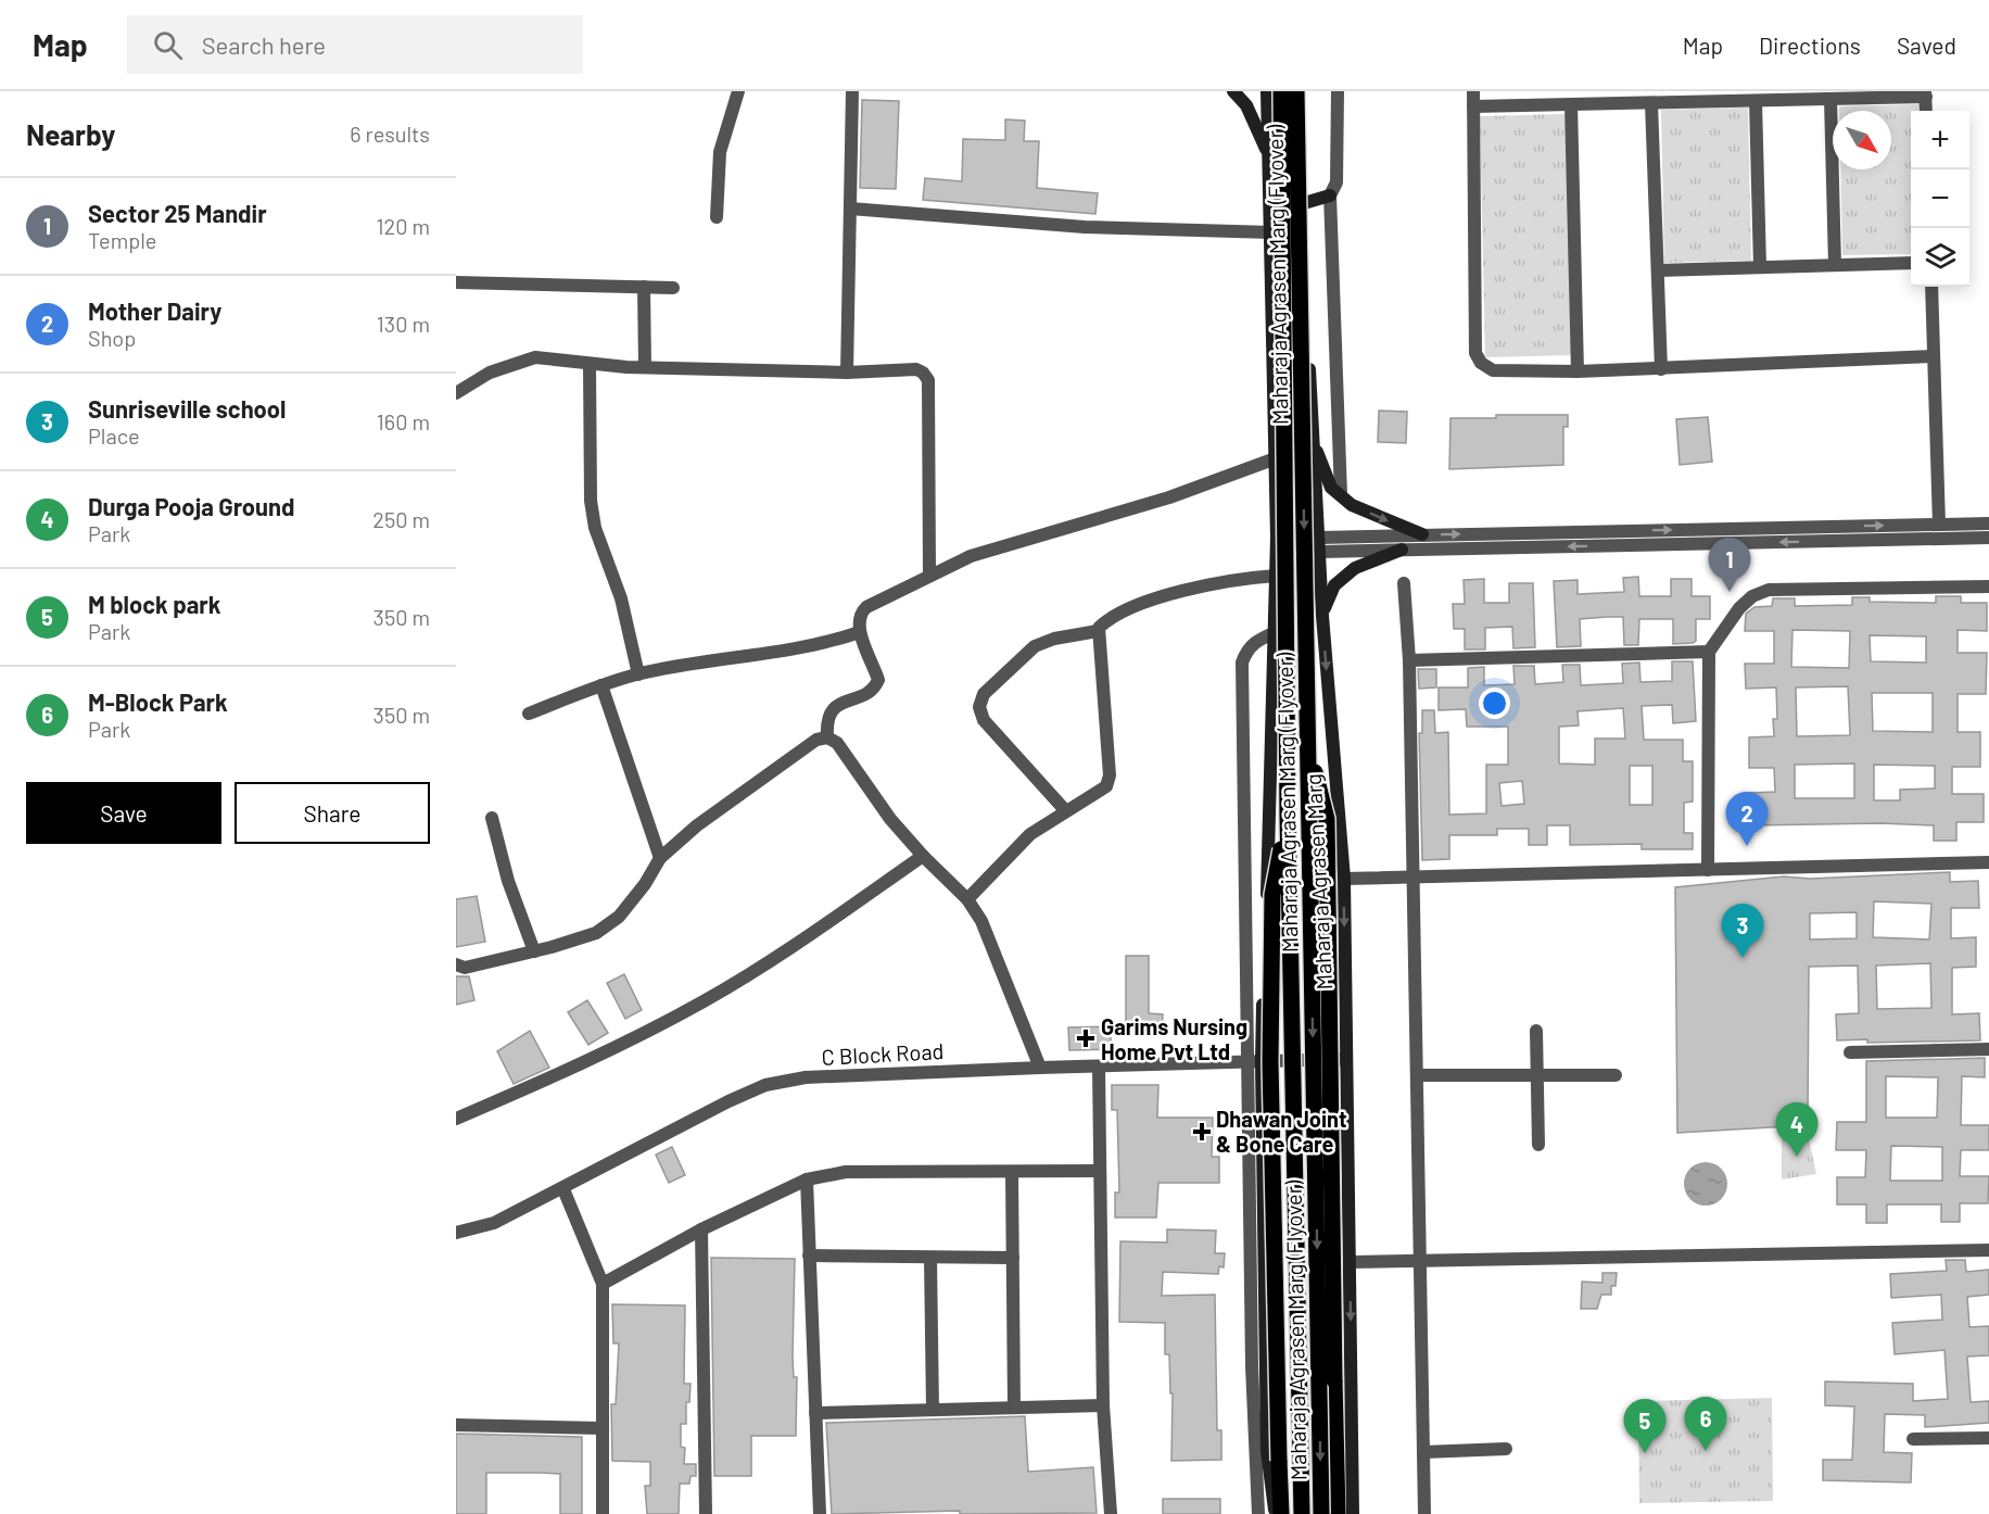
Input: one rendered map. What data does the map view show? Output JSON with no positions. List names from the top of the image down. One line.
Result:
{"streets":{"main road":["Maharaja Agrasen Marg (Flyover)","Maharaja Agrasen Marg"],"street":["C Block Road"]},"crossings":[["Maharaja Agrasen Marg","C Block Road"]],"places":{"health":["Garims Nursing Home Pvt Ltd","Dhawan Joint & Bone Care"]},"north":"bottom right","page":{"header":"Map","search":"Search here","nav":["Map","Directions","Saved"],"heading":["Nearby","6 results"],"map_buttons":["+","−"],"list":[{"mark":"1","name":"Sector 25 Mandir","note":"Temple","value":"120 m"},{"mark":"2","name":"Mother Dairy","note":"Shop","value":"130 m"},{"mark":"3","name":"Sunriseville school","note":"Place","value":"160 m"},{"mark":"4","name":"Durga Pooja Ground","note":"Park","value":"250 m"},{"mark":"5","name":"M block park","note":"Park","value":"350 m"},{"mark":"6","name":"M-Block Park","note":"Park","value":"350 m"}],"pins":["1","2","3","4","6","5"],"buttons":["Save","Share"]}}
